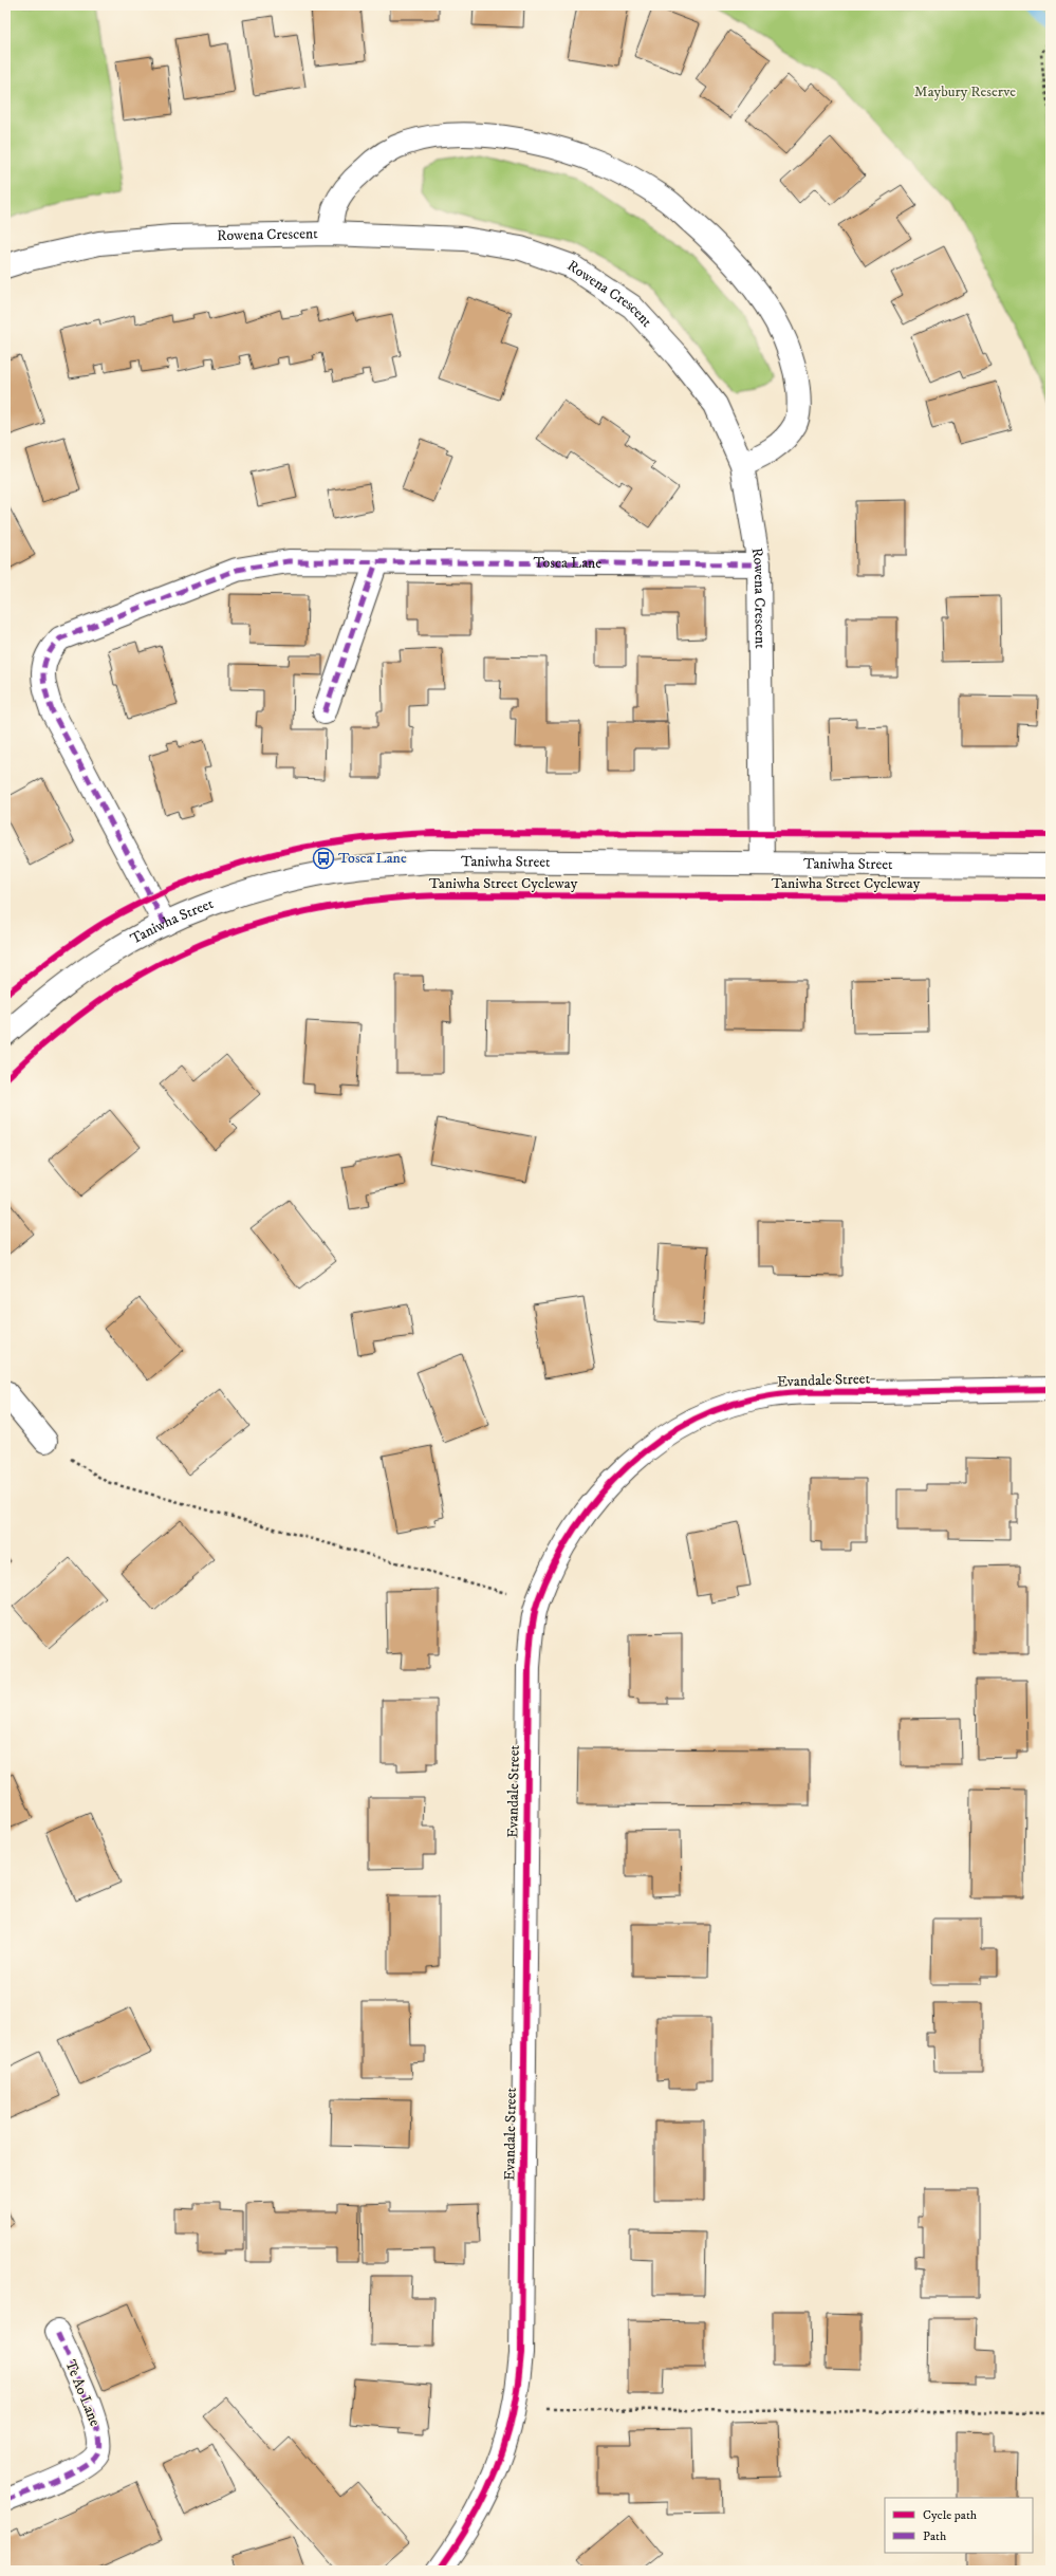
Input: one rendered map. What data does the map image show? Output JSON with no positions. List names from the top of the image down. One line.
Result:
{"streets":{"street":["Rowena Crescent","Tosca Lane","Taniwha Street","Evandale Street","Te Ao Lane"],"cycle path":["Taniwha Street Cycleway"]},"crossings":[["Rowena Crescent","Tosca Lane"],["Rowena Crescent","Taniwha Street"],["Tosca Lane","Taniwha Street"]],"parks":["Maybury Reserve"],"places":{"bus stop":["Tosca Lane"]},"legend":["Cycle path","Path"]}
